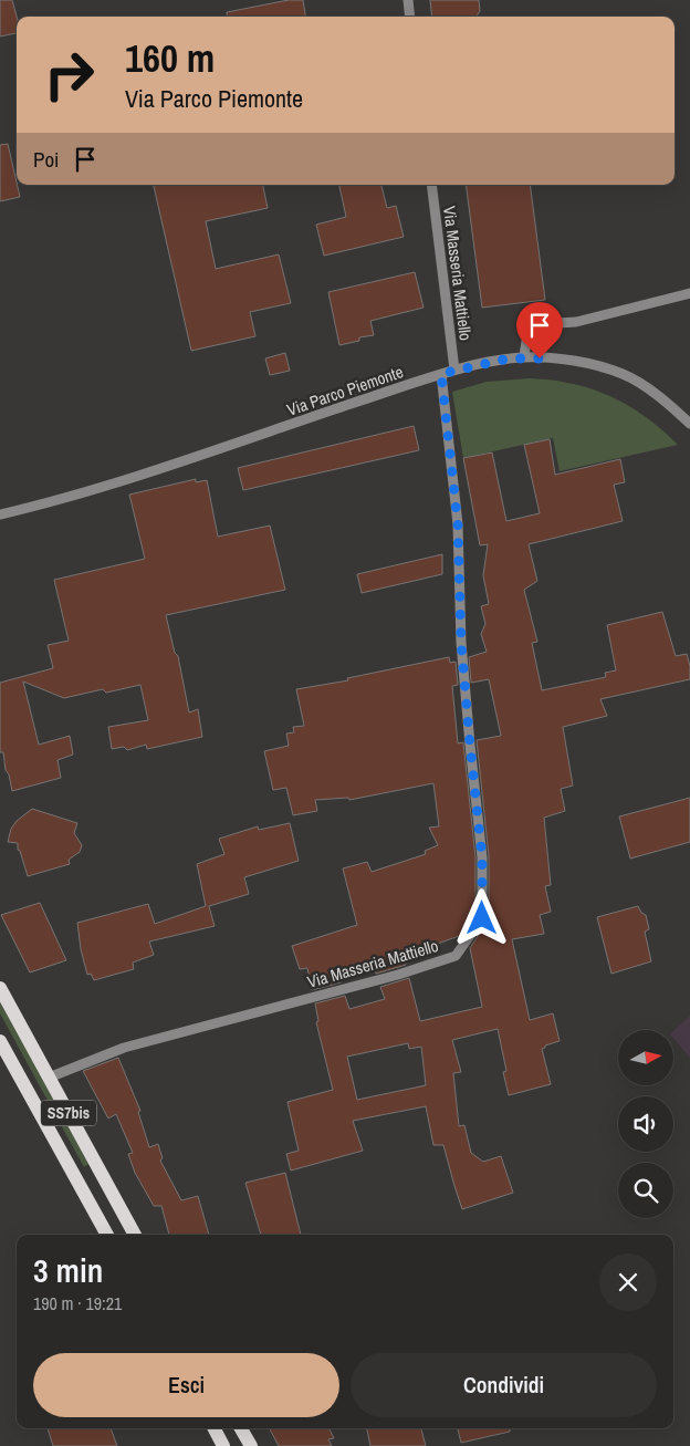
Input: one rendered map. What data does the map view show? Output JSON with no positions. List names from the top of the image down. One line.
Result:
{"streets":{"main road":["SS7bis"],"street":["Via Masseria Mattiello","Via Parco Piemonte"]},"crossings":[["Via Masseria Mattiello","Via Parco Piemonte"],["Via Masseria Mattiello","SS7bis"]],"north":"right","page":{"turn":["160 m","Via Parco Piemonte"],"then":"Poi","heading":["3 min","190 m · 19:21"],"buttons":["Esci","Condividi"]}}
